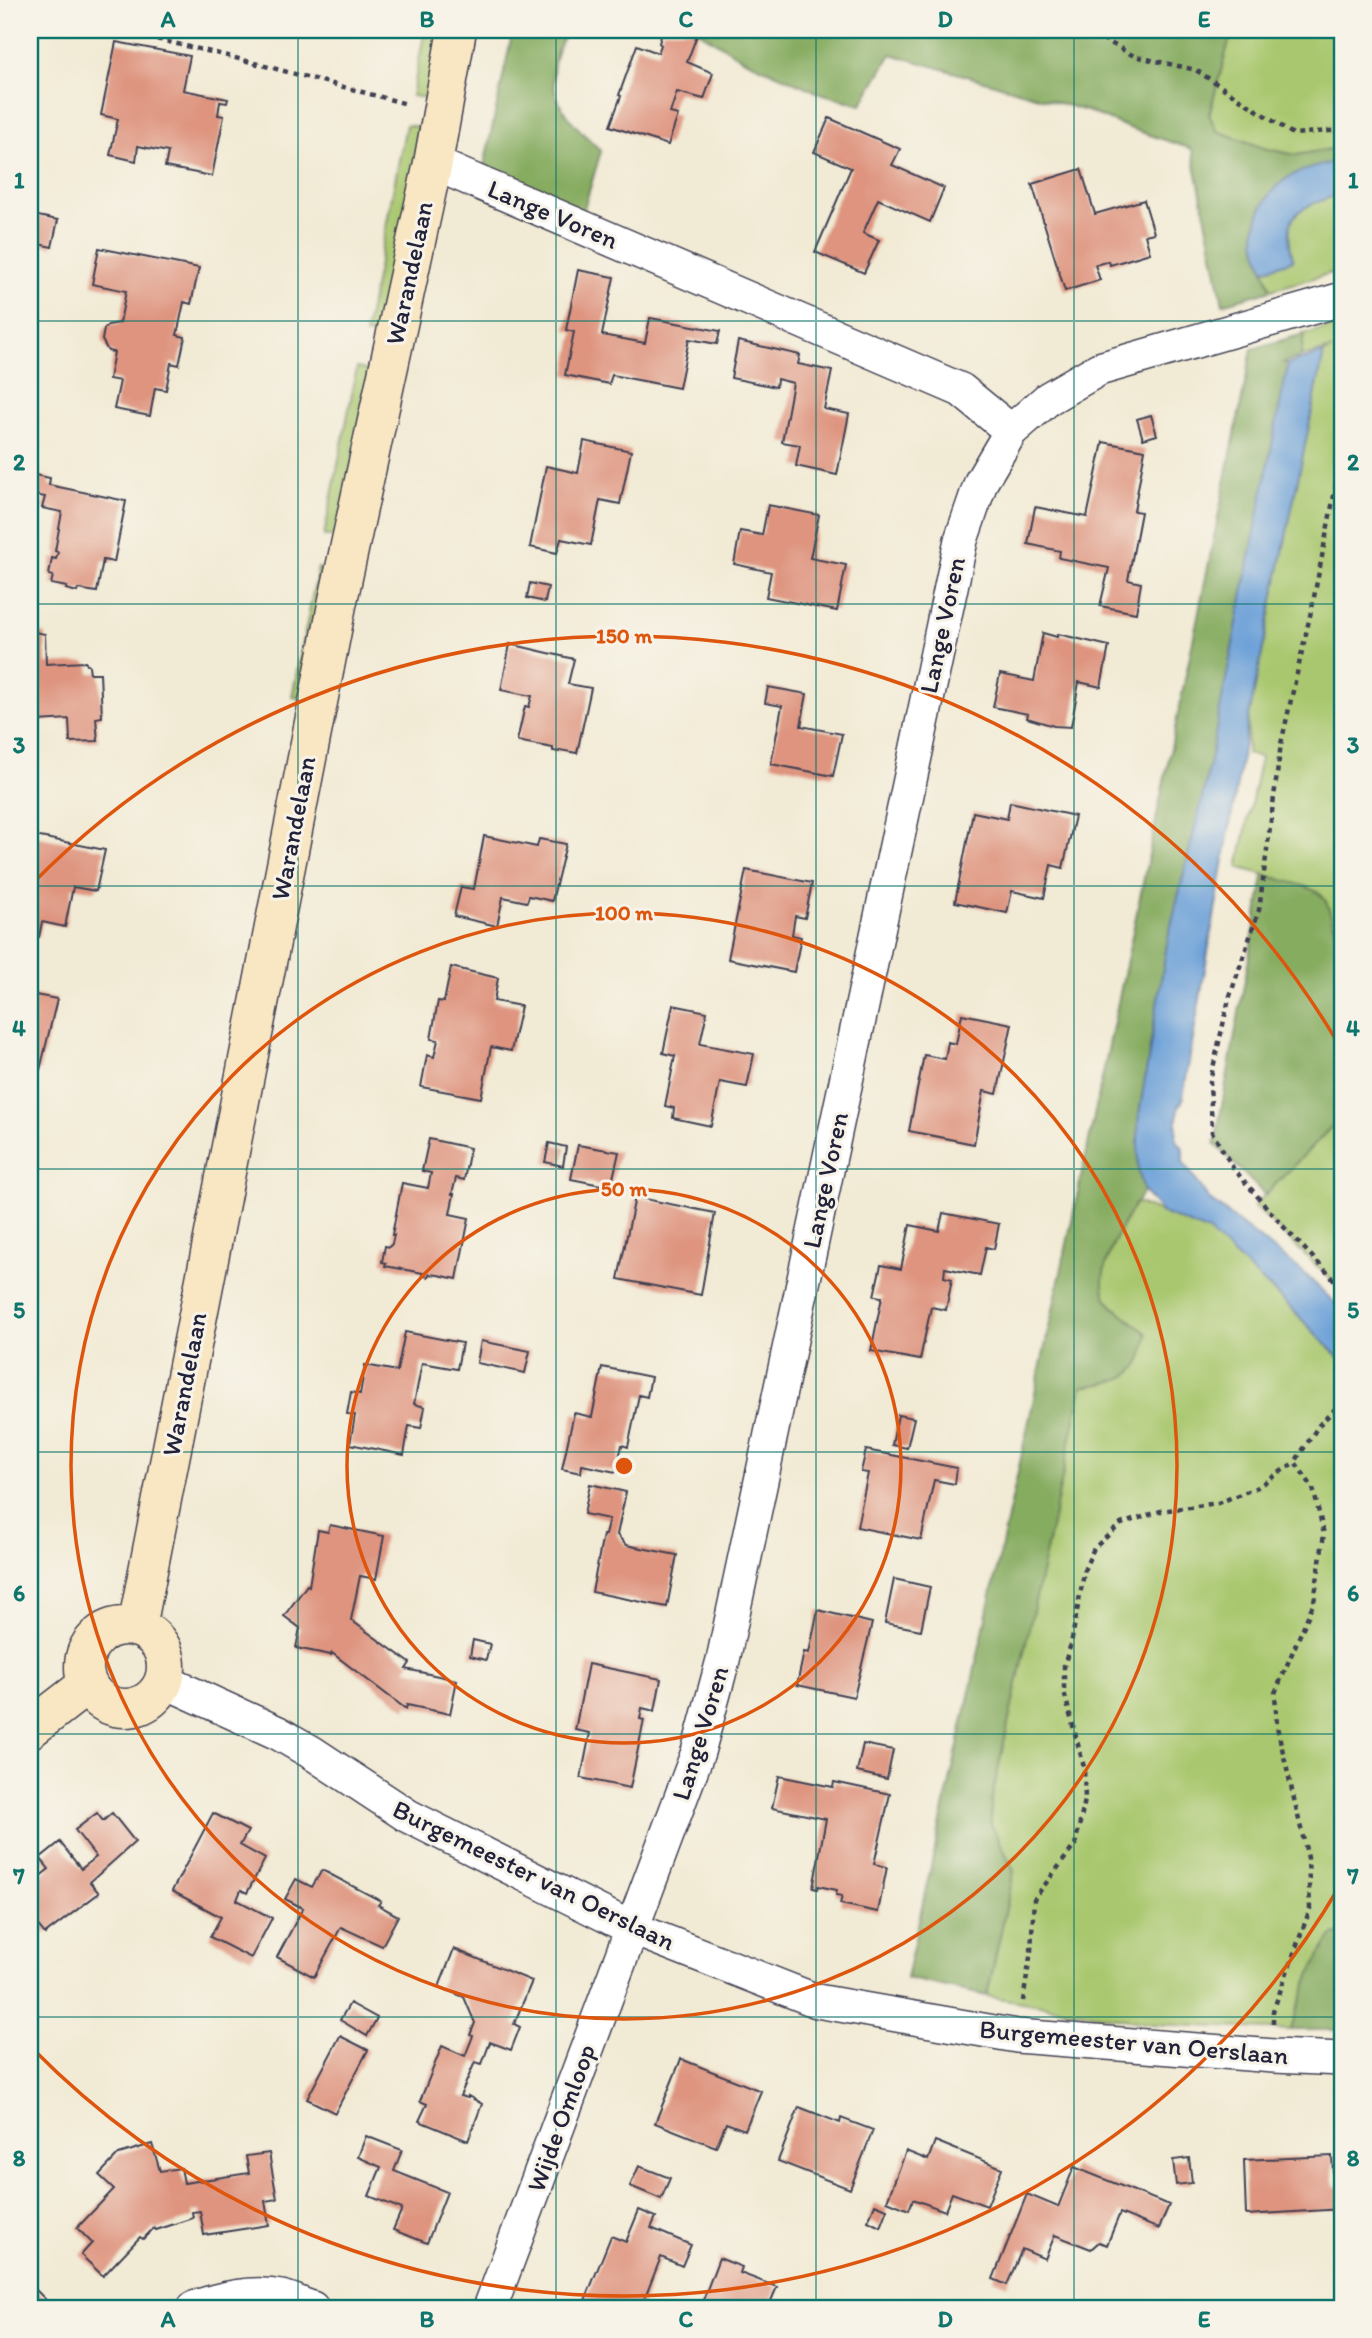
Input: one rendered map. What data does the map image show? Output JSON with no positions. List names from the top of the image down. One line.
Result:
{"streets":{"street":["Lange Voren","Warandelaan","Burgemeester van Oerslaan","Wijde Omloop"]},"crossings":[["Lange Voren","Warandelaan"],["Lange Voren","Burgemeester van Oerslaan"],["Lange Voren","Wijde Omloop"],["Warandelaan","Burgemeester van Oerslaan"],["Burgemeester van Oerslaan","Wijde Omloop"]],"grid":{"columns":["A","B","C","D","E"],"rows":["1","2","3","4","5","6","7","8"]},"rings":["150 m","100 m","50 m"]}
